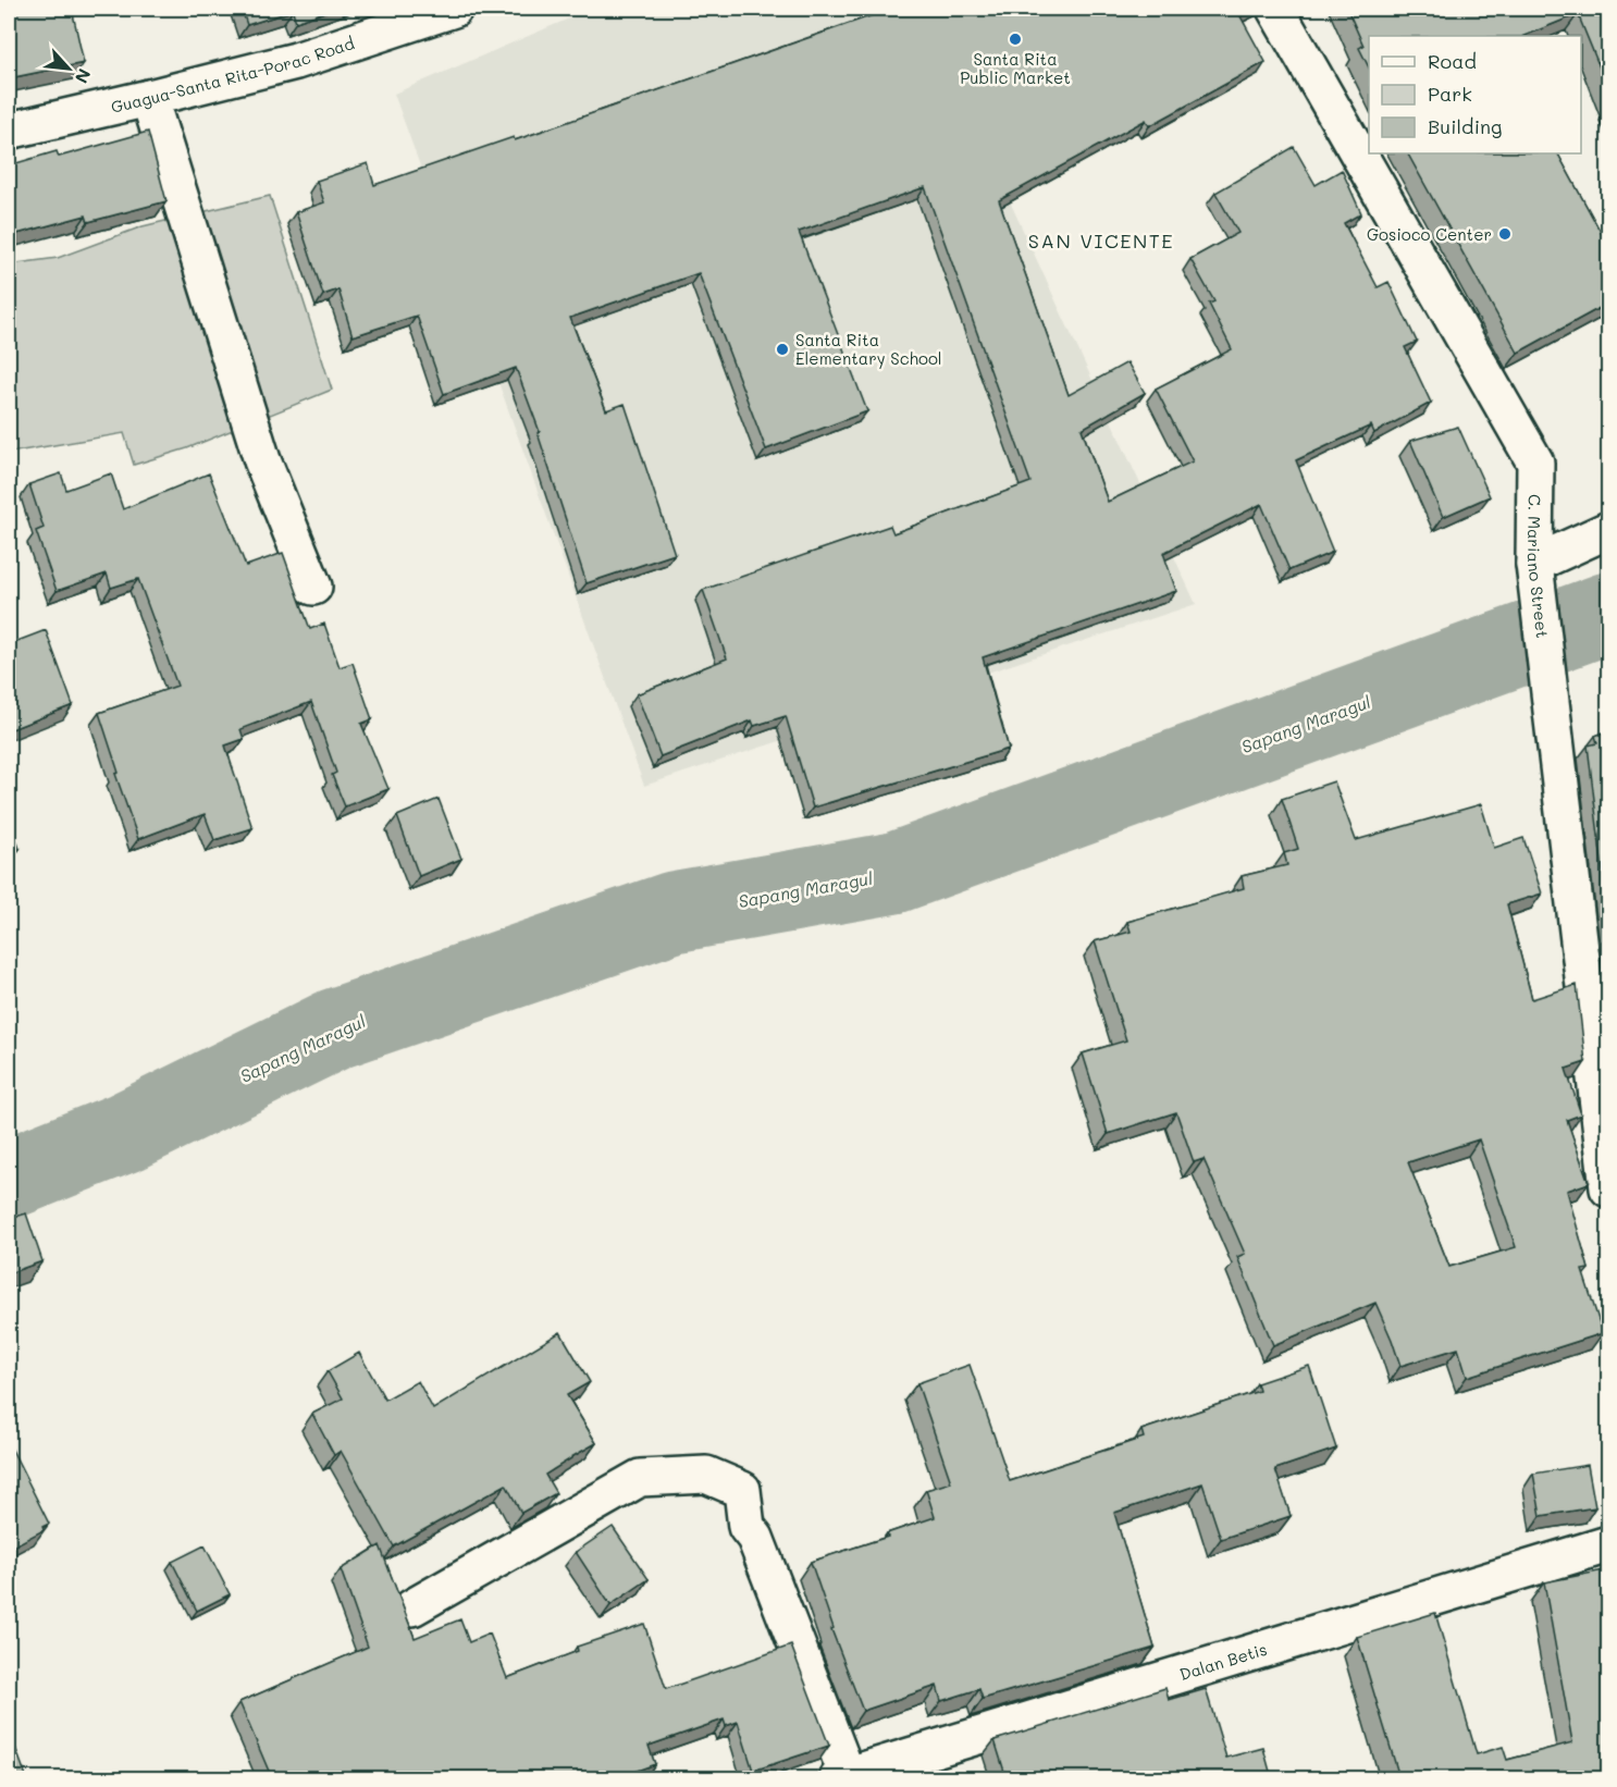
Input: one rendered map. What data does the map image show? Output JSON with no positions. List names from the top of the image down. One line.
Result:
{"streets":{"street":["Guagua-Santa Rita-Porac Road","C. Mariano Street","Dalan Betis"]},"districts":["SAN VICENTE"],"water":["Sapang Maragul"],"places":["Santa Rita Public Market","Gosioco Center","Santa Rita Elementary School"],"legend":["Road","Park","Building"],"north":"bottom right"}
